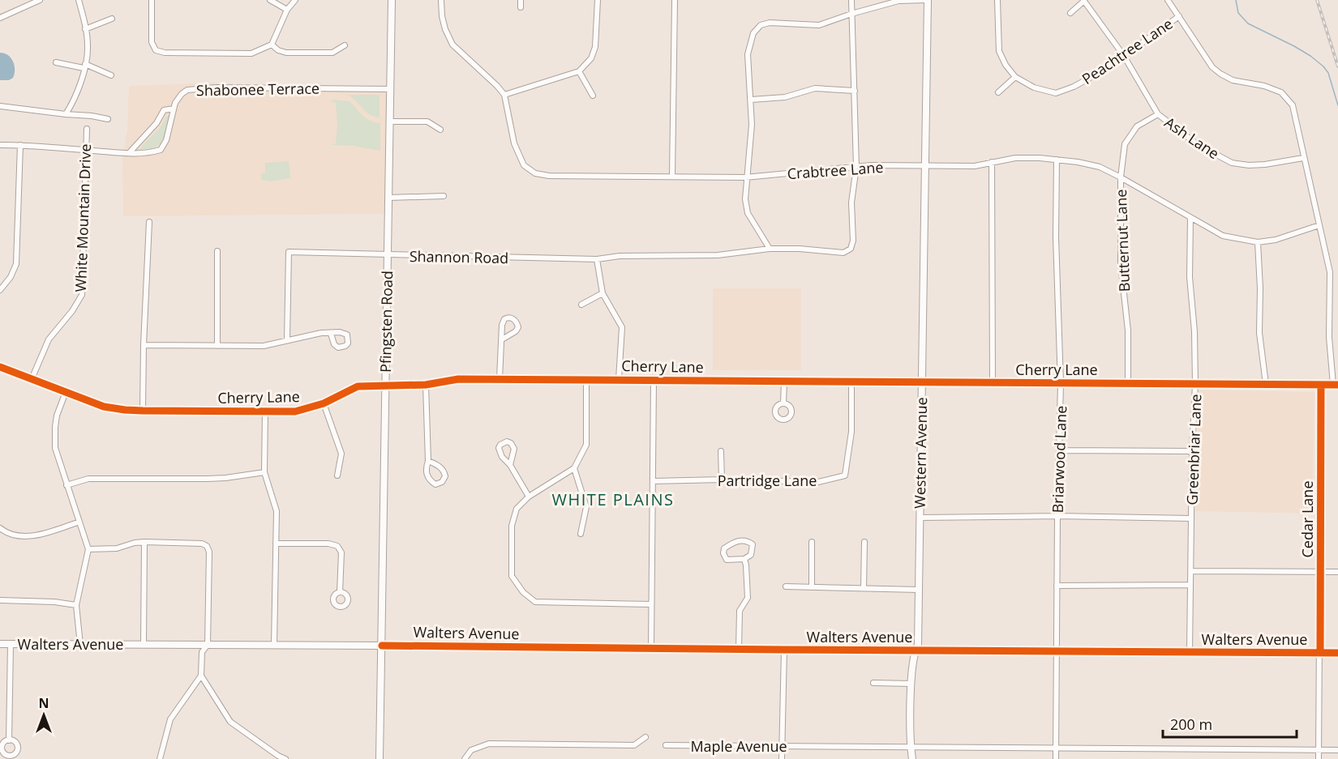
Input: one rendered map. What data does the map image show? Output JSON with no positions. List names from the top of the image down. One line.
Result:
{"streets":{"main road":["Pfingsten Road","Walters Avenue"],"street":["Peachtree Lane","Shabonee Terrace","Ash Lane","Crabtree Lane","White Mountain Drive","Butternut Lane","Shannon Road","Cherry Lane","Greenbriar Lane","Western Avenue","Briarwood Lane","Partridge Lane","Cedar Lane","Maple Avenue"]},"crossings":[["Peachtree Lane","Ash Lane"],["Shabonee Terrace","Pfingsten Road"],["Ash Lane","Butternut Lane"],["Crabtree Lane","Butternut Lane"],["Crabtree Lane","Shannon Road"],["Crabtree Lane","Greenbriar Lane"],["Crabtree Lane","Western Avenue"],["Crabtree Lane","Briarwood Lane"],["White Mountain Drive","Cherry Lane"],["Butternut Lane","Cherry Lane"],["Shannon Road","Pfingsten Road"],["Pfingsten Road","Cherry Lane"],["Pfingsten Road","Walters Avenue"],["Cherry Lane","Greenbriar Lane"],["Cherry Lane","Western Avenue"],["Cherry Lane","Briarwood Lane"],["Cherry Lane","Partridge Lane"],["Cherry Lane","Cedar Lane"],["Greenbriar Lane","Walters Avenue"],["Western Avenue","Walters Avenue"],["Western Avenue","Maple Avenue"],["Briarwood Lane","Walters Avenue"],["Briarwood Lane","Maple Avenue"],["Cedar Lane","Walters Avenue"],["Cedar Lane","Maple Avenue"]],"districts":["WHITE PLAINS"],"scale_bar":"200 m","north":"top"}
